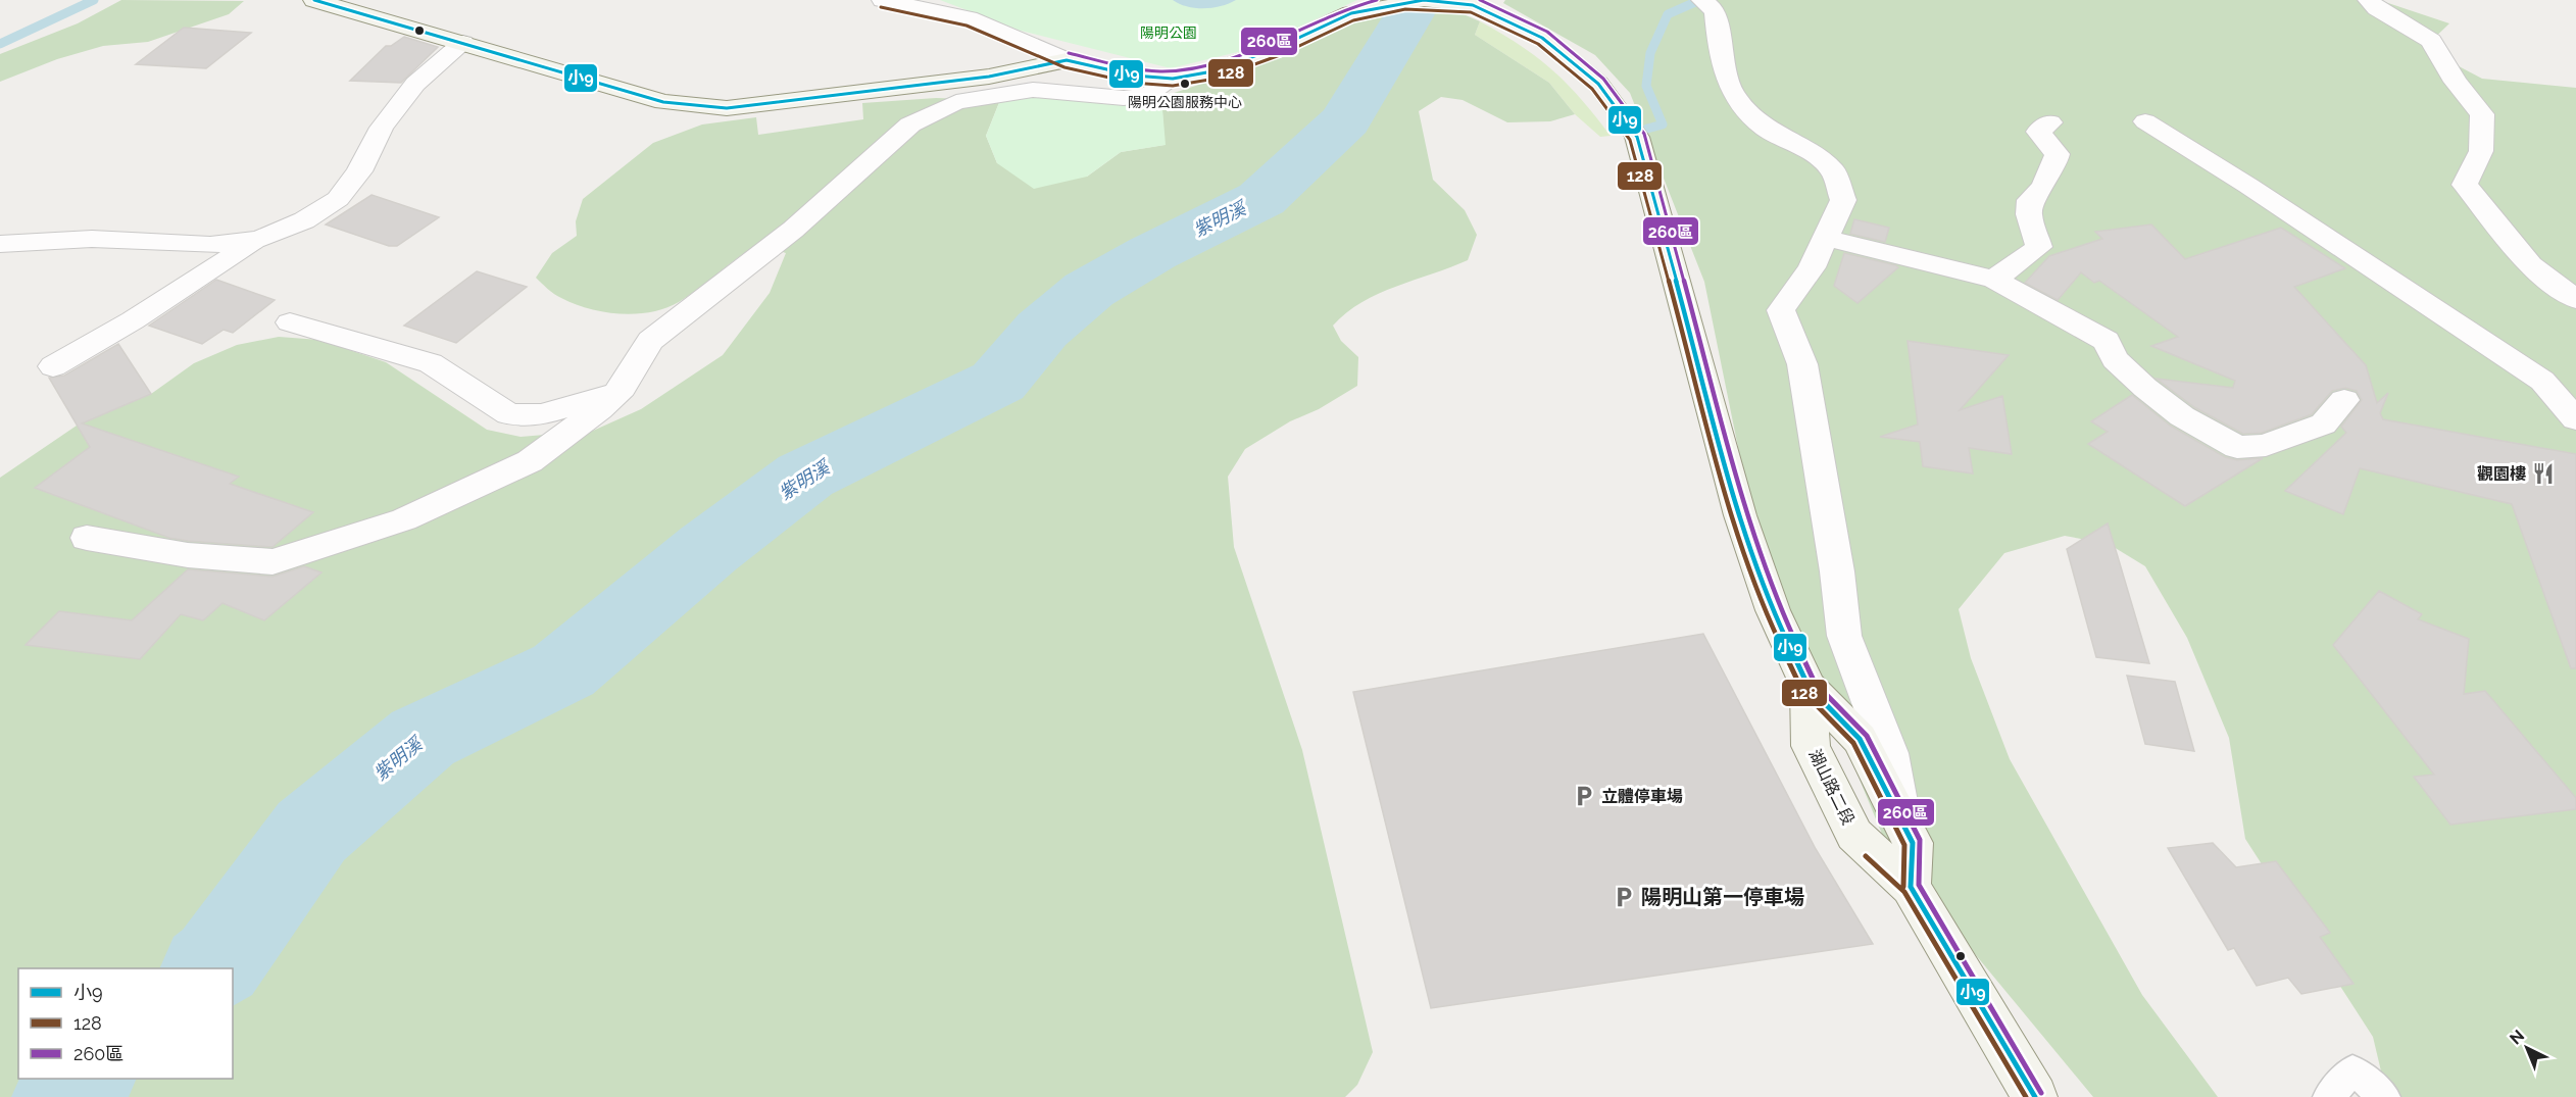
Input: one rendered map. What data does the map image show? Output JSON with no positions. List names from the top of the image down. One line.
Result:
{"streets":{"street":["湖山路二段"]},"water":["紫明溪"],"parks":["陽明公園"],"places":{"other":["陽明公園服務中心"],"restaurant":["觀園樓"],"parking":["立體停車場","陽明山第一停車場"]},"lines":["transit line 小9","transit line 260區","transit line 128"],"legend":["小9","128","260區"],"north":"top left"}
